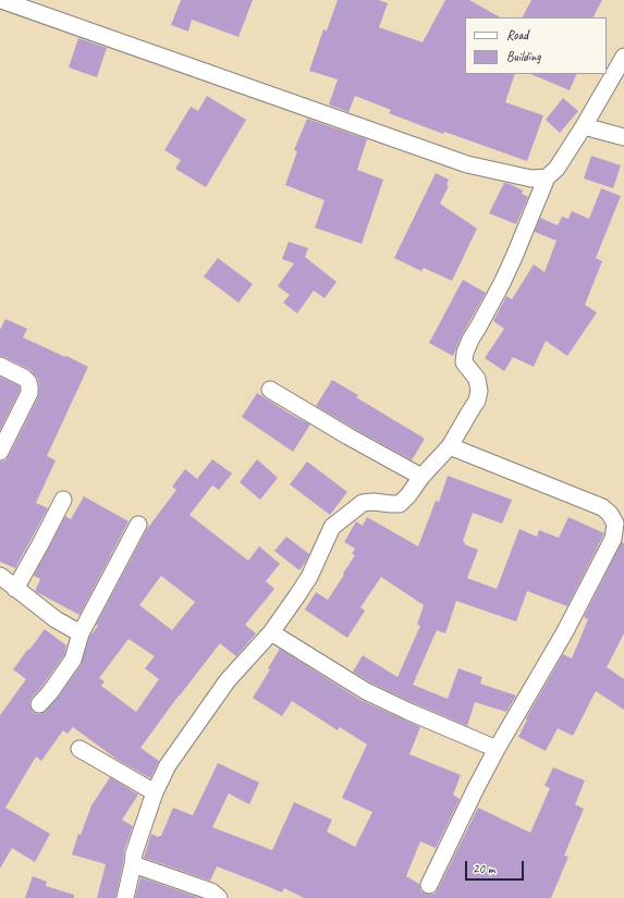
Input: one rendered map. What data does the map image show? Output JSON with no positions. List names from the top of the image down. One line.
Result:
{"legend":["Road","Building"],"scale_bar":"20 m"}
